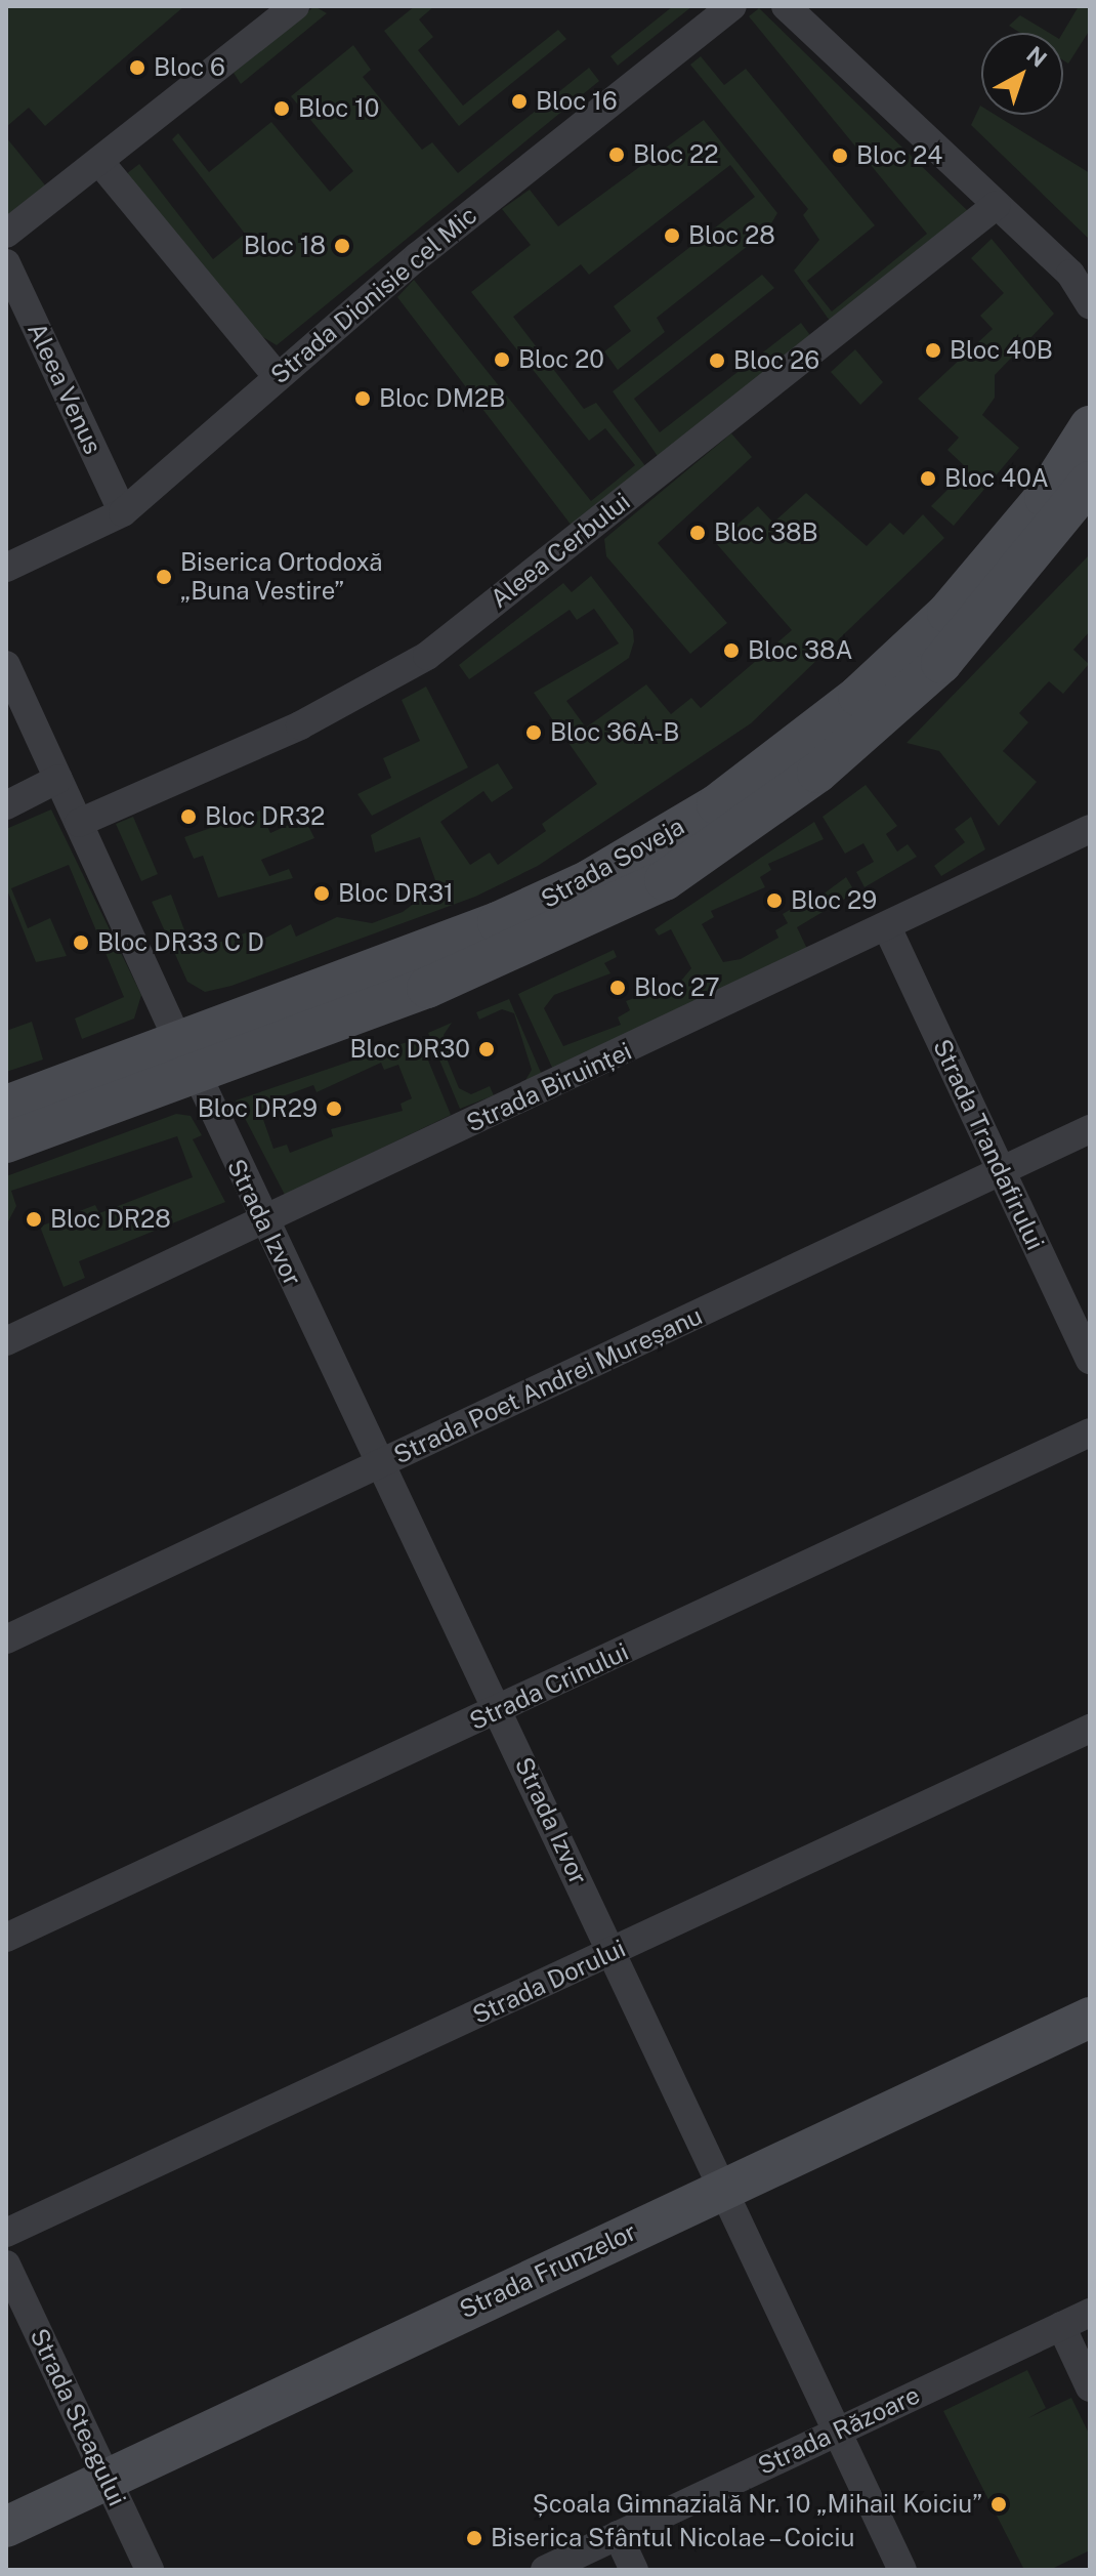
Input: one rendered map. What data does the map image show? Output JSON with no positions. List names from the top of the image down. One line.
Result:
{"streets":{"main road":["Strada Soveja","Strada Frunzelor"],"street":["Strada Dionisie cel Mic","Aleea Venus","Aleea Cerbului","Strada Biruinței","Strada Trandafirului","Strada Izvor","Strada Poet Andrei Mureșanu","Strada Crinului","Strada Dorului","Strada Steagului","Strada Răzoare"]},"crossings":[["Strada Dionisie cel Mic","Aleea Venus"],["Aleea Cerbului","Strada Izvor"],["Strada Soveja","Strada Izvor"],["Strada Biruinței","Strada Trandafirului"],["Strada Biruinței","Strada Izvor"],["Strada Trandafirului","Strada Poet Andrei Mureșanu"],["Strada Izvor","Strada Poet Andrei Mureșanu"],["Strada Izvor","Strada Crinului"],["Strada Izvor","Strada Dorului"],["Strada Izvor","Strada Frunzelor"],["Strada Izvor","Strada Răzoare"],["Strada Frunzelor","Strada Steagului"]],"places":["Bloc 6","Bloc 16","Bloc 10","Bloc 22","Bloc 24","Bloc 28","Bloc 18","Bloc 40B","Bloc 20","Bloc 26","Bloc DM2B","Bloc 40A","Bloc 38B","Biserica Ortodoxă „Buna Vestire”","Bloc 38A","Bloc 36A-B","Bloc DR32","Bloc DR31","Bloc 29","Bloc DR33 C D","Bloc 27","Bloc DR30","Bloc DR29","Bloc DR28","Școala Gimnazială Nr. 10 „Mihail Koiciu”","Biserica Sfântul Nicolae – Coiciu"],"north":"top right"}
